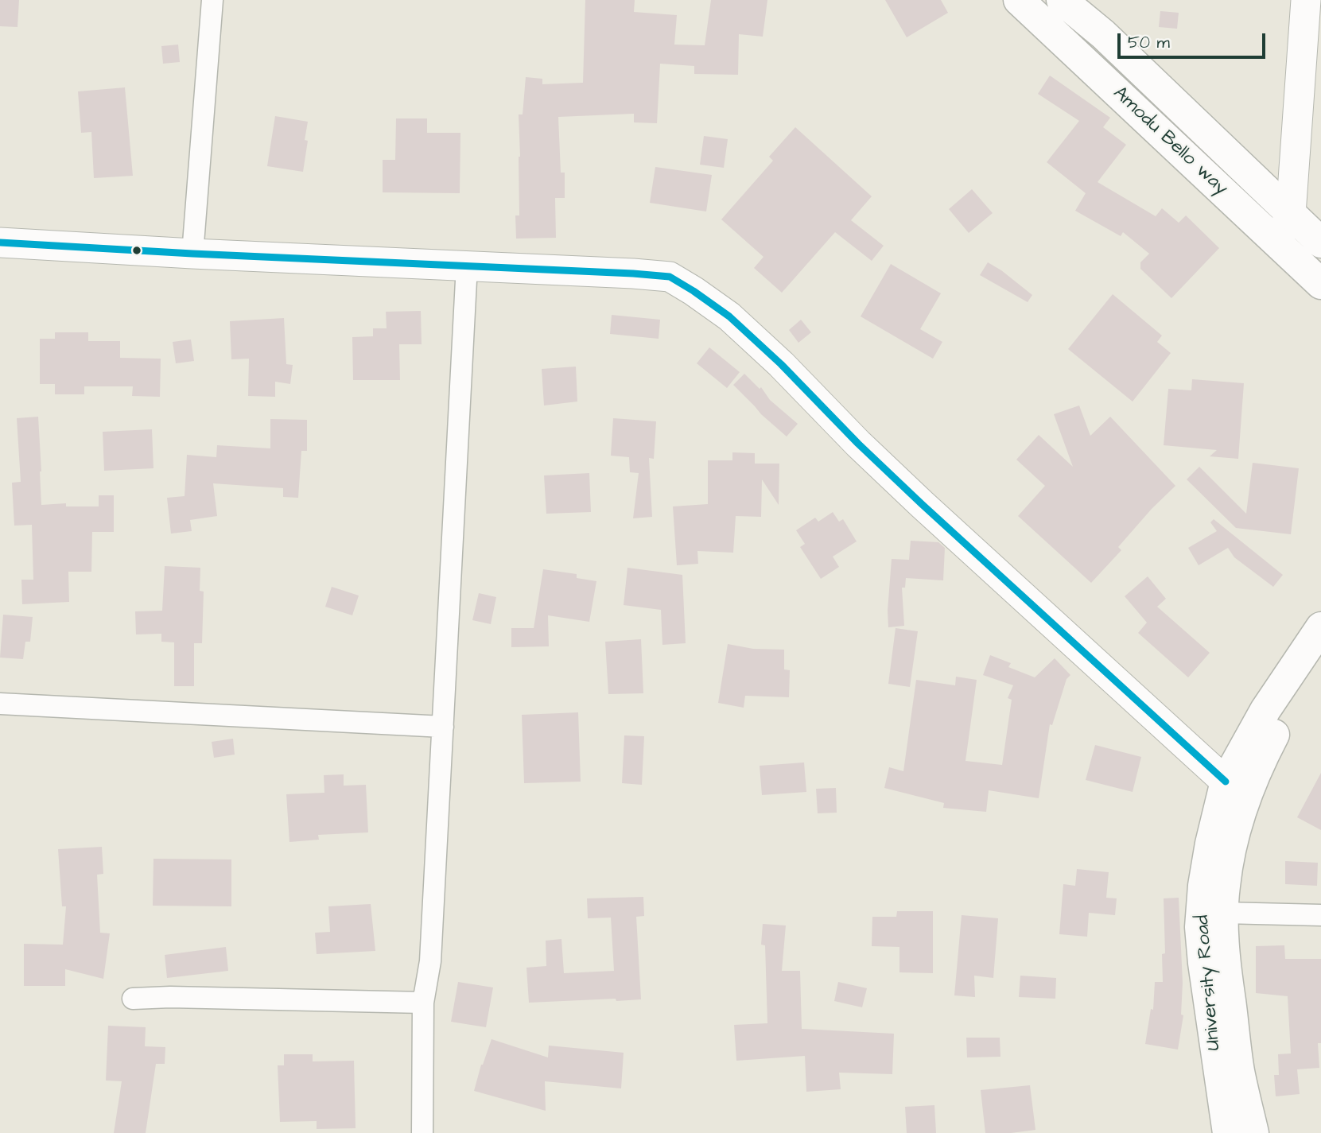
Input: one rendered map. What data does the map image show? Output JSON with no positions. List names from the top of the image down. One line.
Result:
{"streets":{"main road":["Amodu Bello way","University Road"]},"scale_bar":"50 m"}
